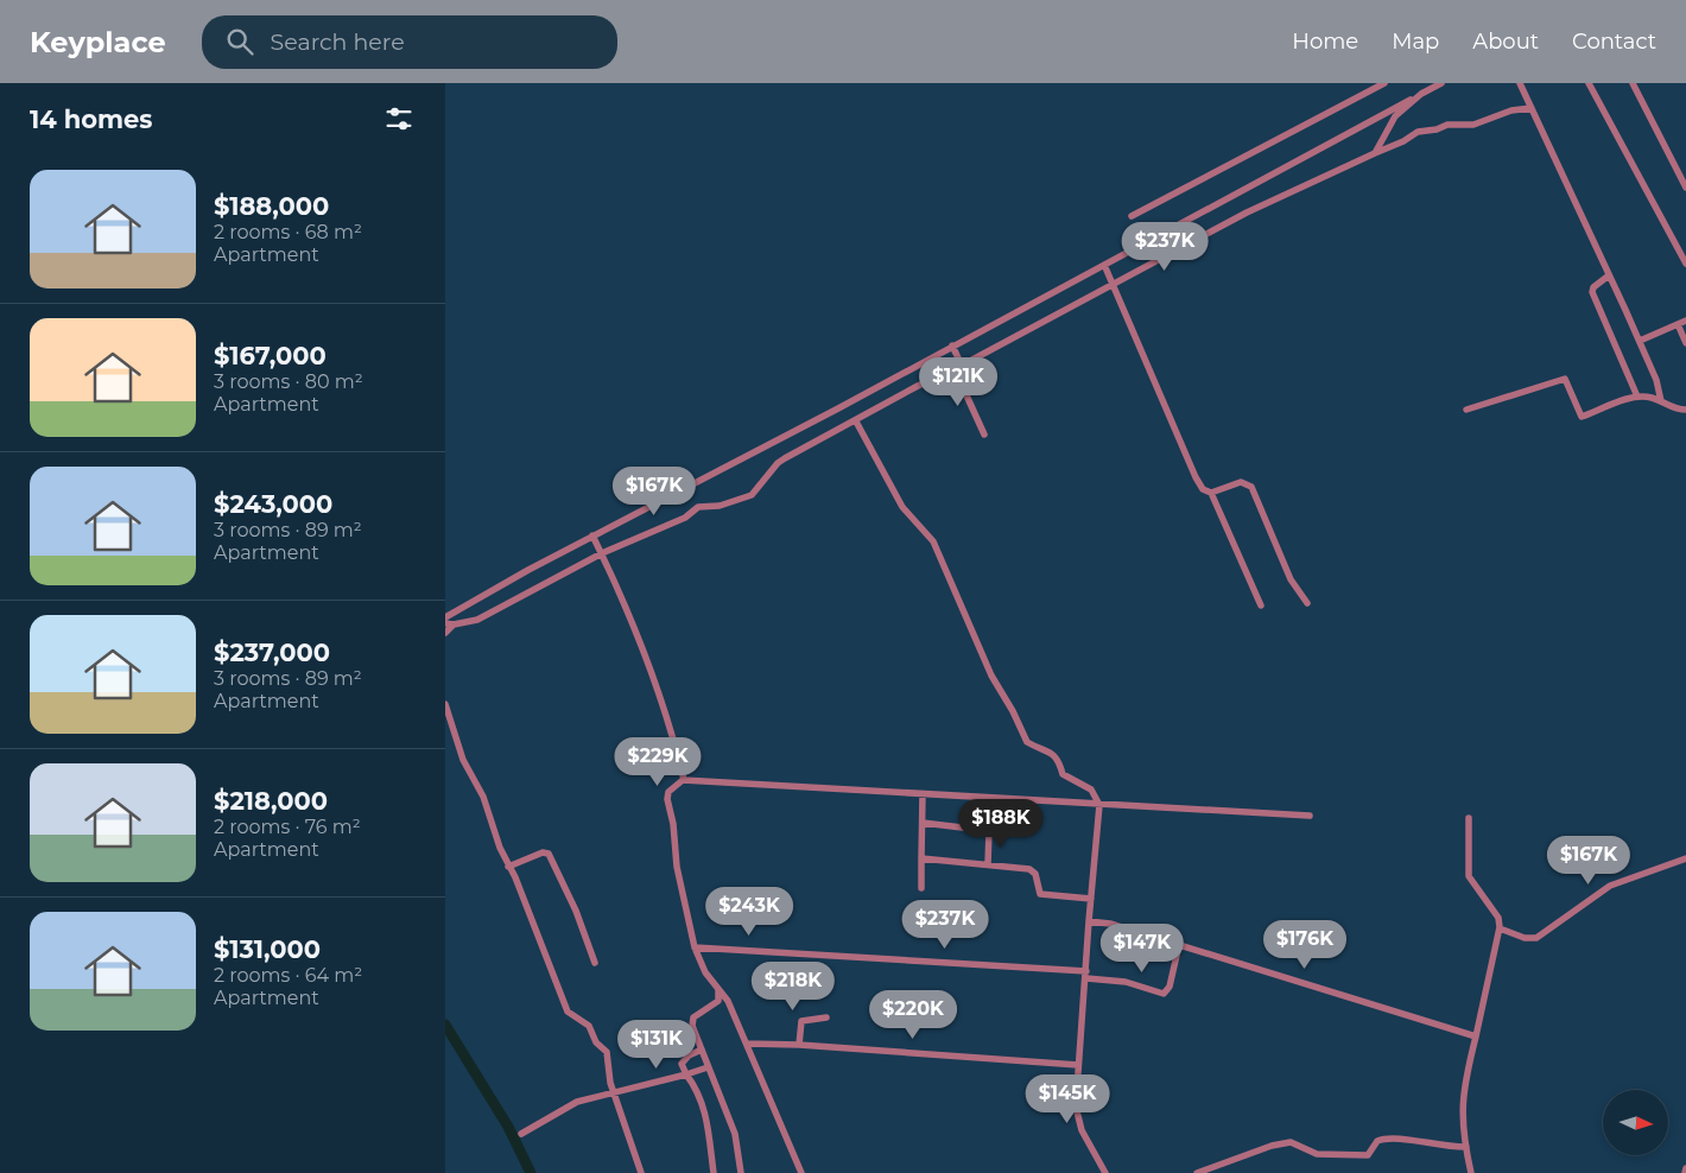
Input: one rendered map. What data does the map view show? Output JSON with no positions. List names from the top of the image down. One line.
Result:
{"north":"right","page":{"header":"Keyplace","search":"Search here","nav":["Home","Map","About","Contact"],"heading":"14 homes","list":[{"name":"$188,000","note":"2 rooms · 68 m² · Apartment"},{"name":"$167,000","note":"3 rooms · 80 m² · Apartment"},{"name":"$243,000","note":"3 rooms · 89 m² · Apartment"},{"name":"$237,000","note":"3 rooms · 89 m² · Apartment"},{"name":"$218,000","note":"2 rooms · 76 m² · Apartment"},{"name":"$131,000","note":"2 rooms · 64 m² · Apartment"}],"price":["$237K","$121K","$167K","$229K","$188K","$167K","$243K","$237K","$176K","$147K","$218K","$220K","$131K","$145K"]}}
